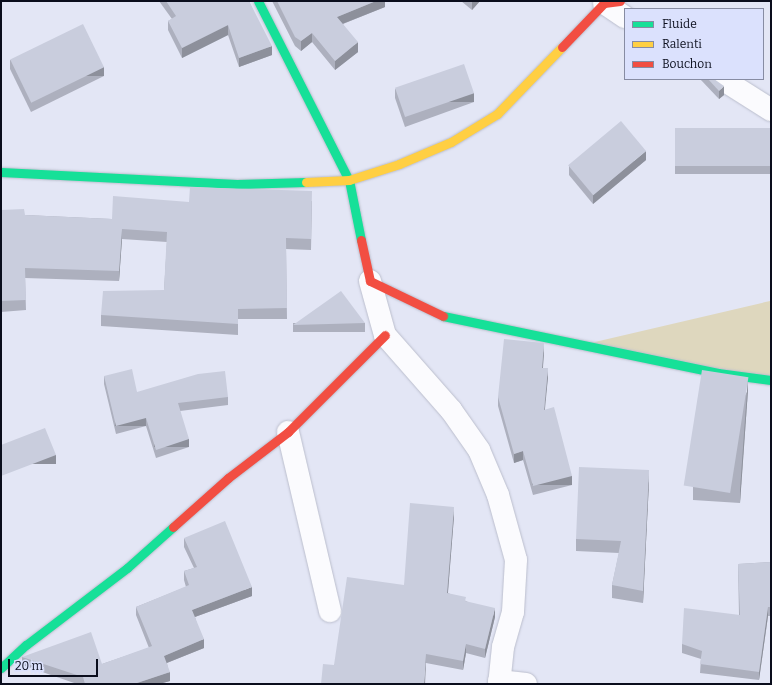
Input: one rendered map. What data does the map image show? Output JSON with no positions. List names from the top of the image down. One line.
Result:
{"legend":["Fluide","Ralenti","Bouchon"],"scale_bar":"20 m"}
